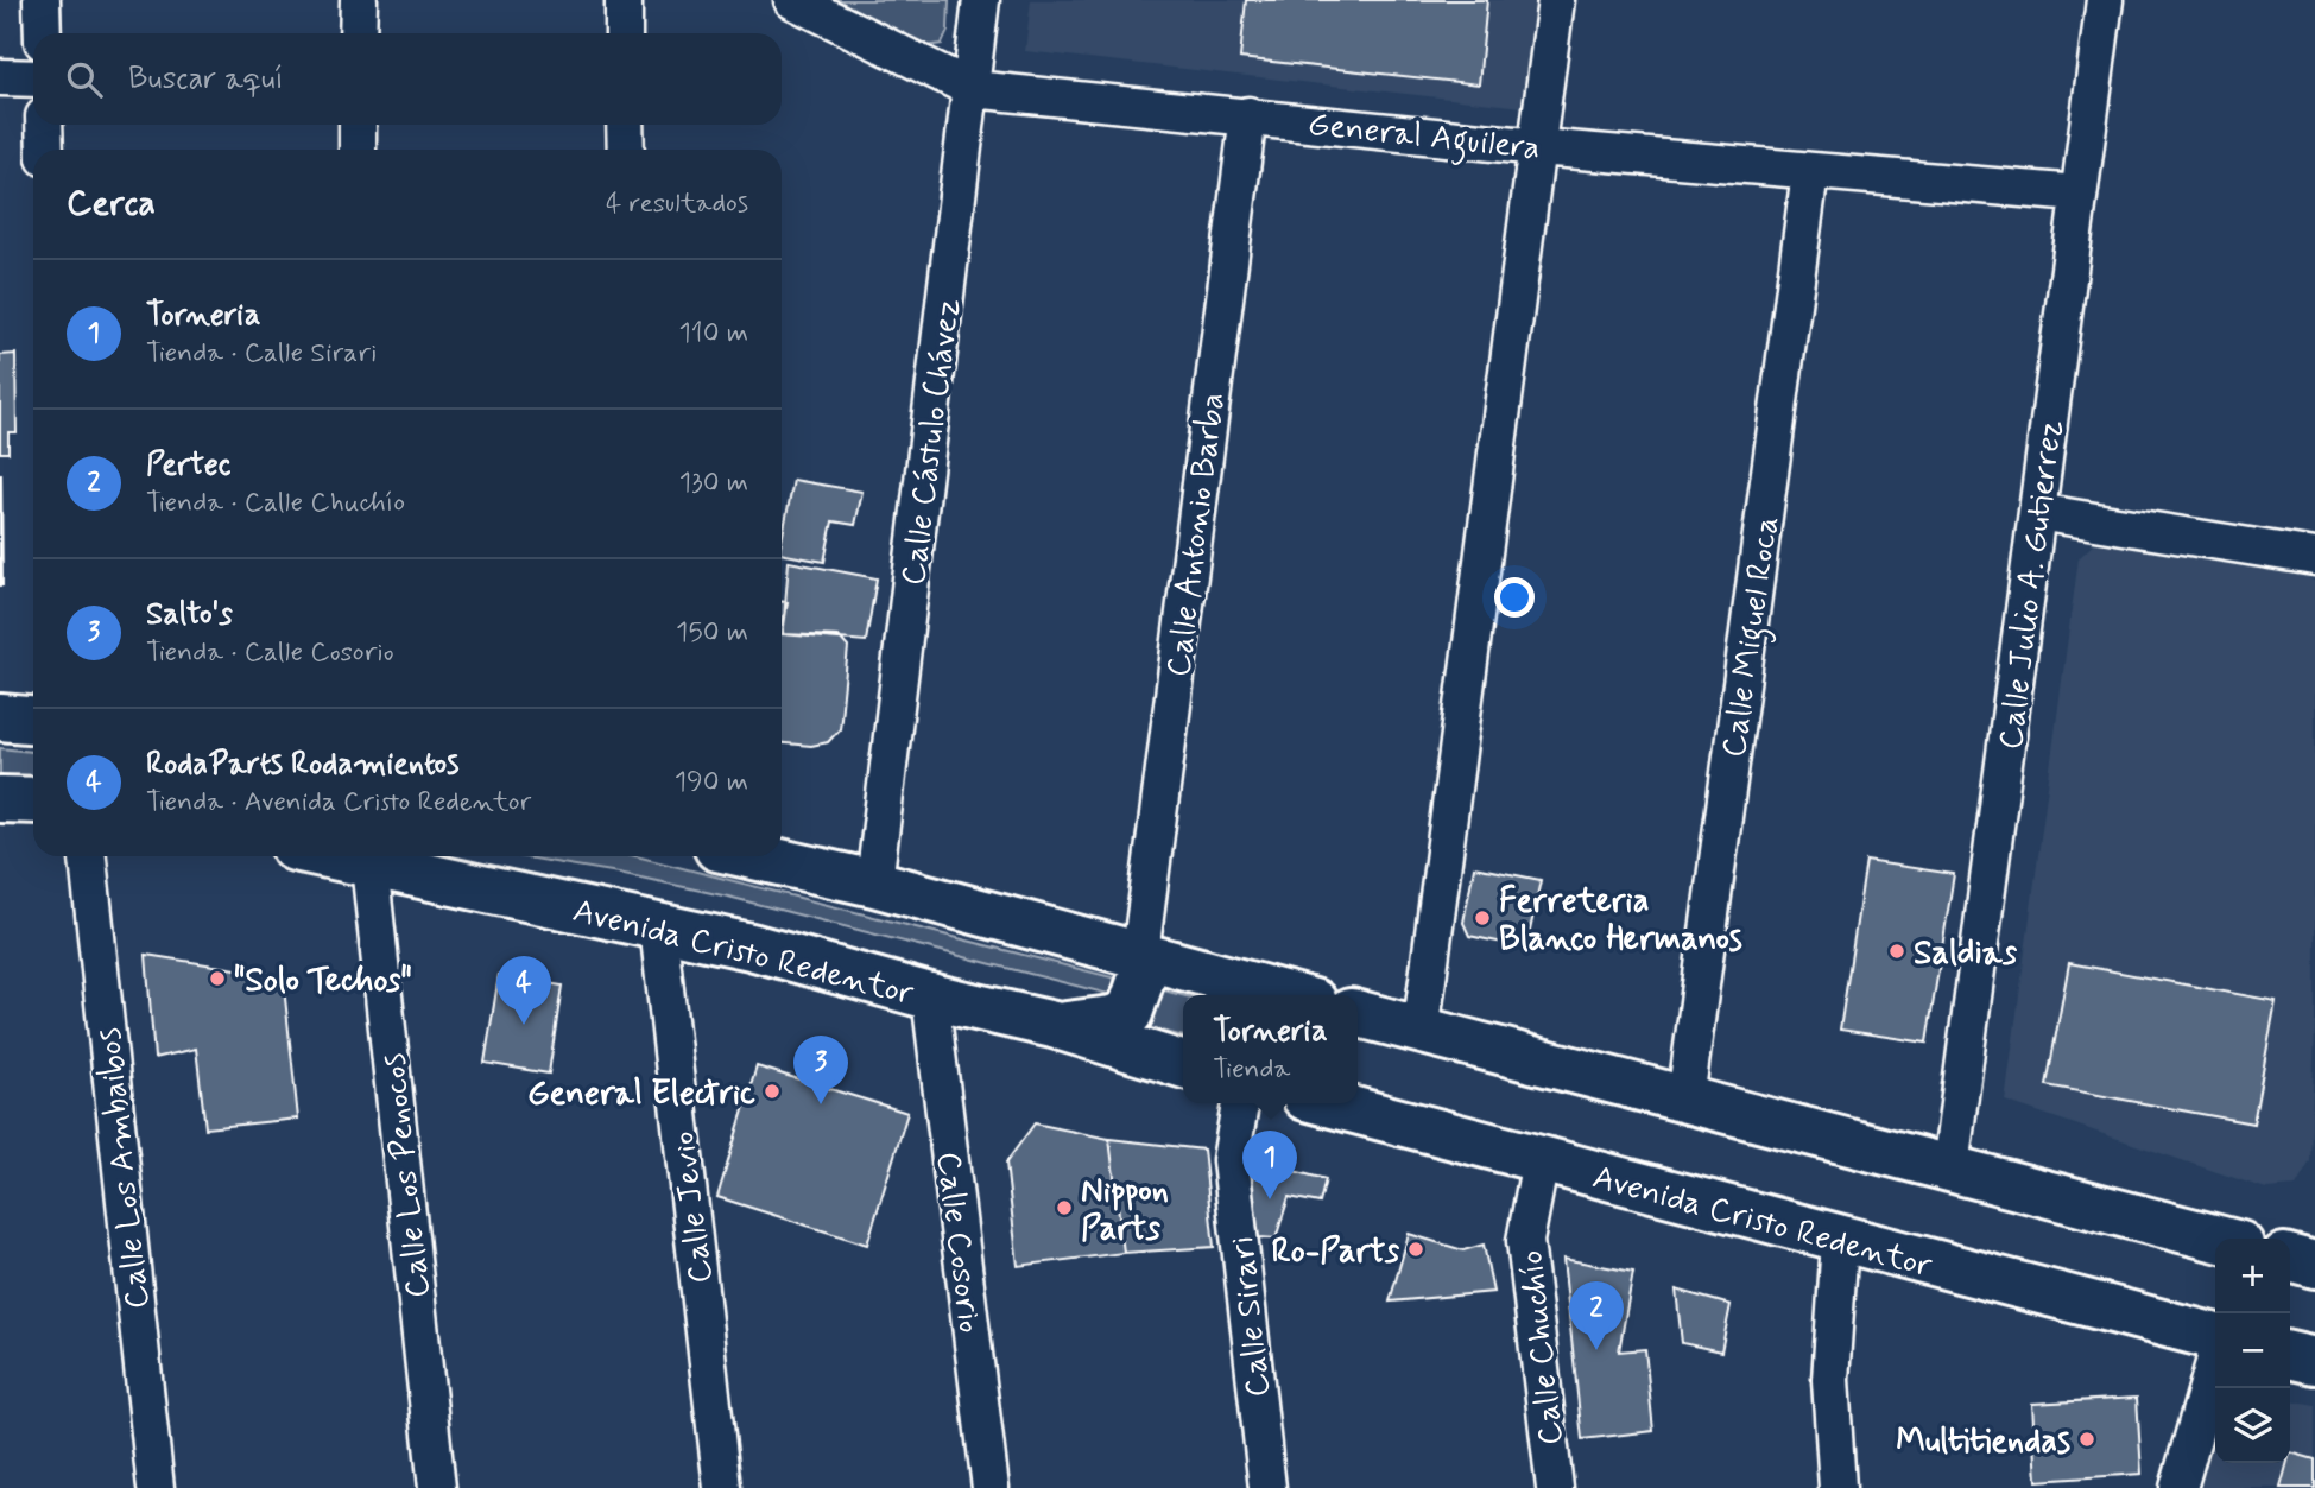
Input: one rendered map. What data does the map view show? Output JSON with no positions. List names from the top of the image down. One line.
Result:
{"streets":{"main road":["Avenida Cristo Redentor"],"street":["General Aguilera","Calle Cástulo Chávez","Calle Antonio Barba","Calle Julio A. Gutierrez","Calle Miguel Roca","Calle Los Ambaibos","Calle Los Penocos","Calle Jevio","Calle Cosorio","Calle Sirari","Calle Chuchío"]},"crossings":[["General Aguilera","Calle Cástulo Chávez"],["General Aguilera","Calle Antonio Barba"],["General Aguilera","Calle Julio A. Gutierrez"],["General Aguilera","Calle Miguel Roca"],["Avenida Cristo Redentor","Calle Los Penocos"],["Avenida Cristo Redentor","Calle Jevio"],["Avenida Cristo Redentor","Calle Cosorio"],["Avenida Cristo Redentor","Calle Chuchío"]],"places":["Ferreteria Blanco Hermanos","Saldias","\"Solo Techos\"","General Electric","Nippon Parts","Ro-Parts","Multitiendas"],"page":{"search":"Buscar aquí","heading":["Cerca","4 resultados"],"list":[{"mark":"1","name":"Torneria","note":"Tienda · Calle Sirari","value":"110 m"},{"mark":"2","name":"Pertec","note":"Tienda · Calle Chuchío","value":"130 m"},{"mark":"3","name":"Salto's","note":"Tienda · Calle Cosorio","value":"150 m"},{"mark":"4","name":"RodaParts Rodamientos","note":"Tienda · Avenida Cristo Redentor","value":"190 m"}],"pins":["4","3","1","2"],"popup":["Torneria","Tienda"],"map_buttons":["+","−"]}}
